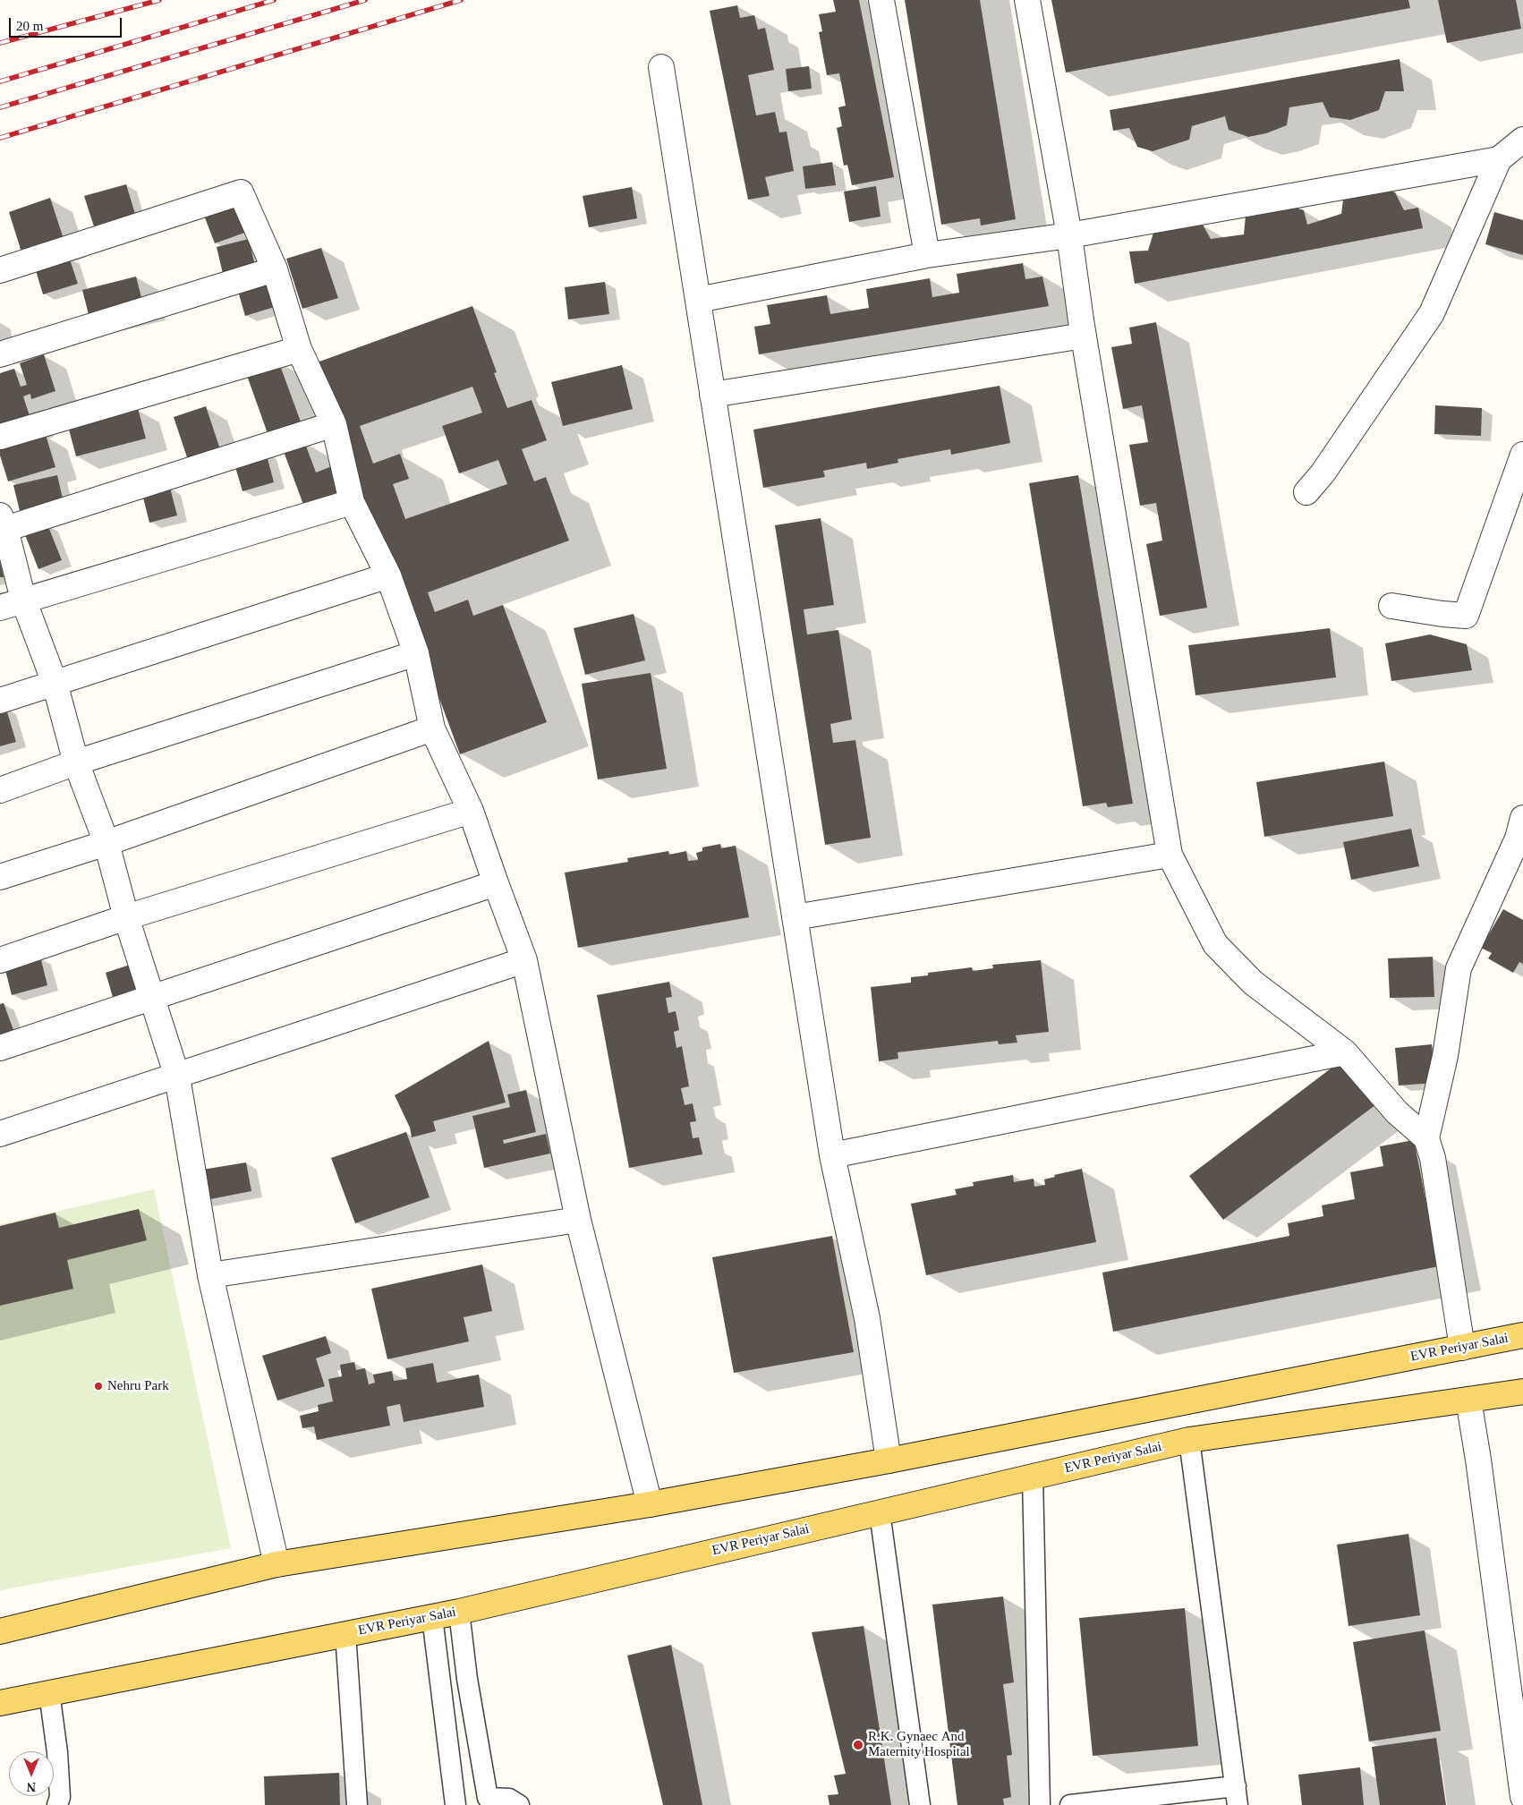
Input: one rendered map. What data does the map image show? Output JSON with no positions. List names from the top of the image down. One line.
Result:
{"streets":{"main road":["EVR Periyar Salai"]},"places":["Nehru Park","R.K. Gynaec And Maternity Hospital"],"scale_bar":"20 m","north":"bottom"}
